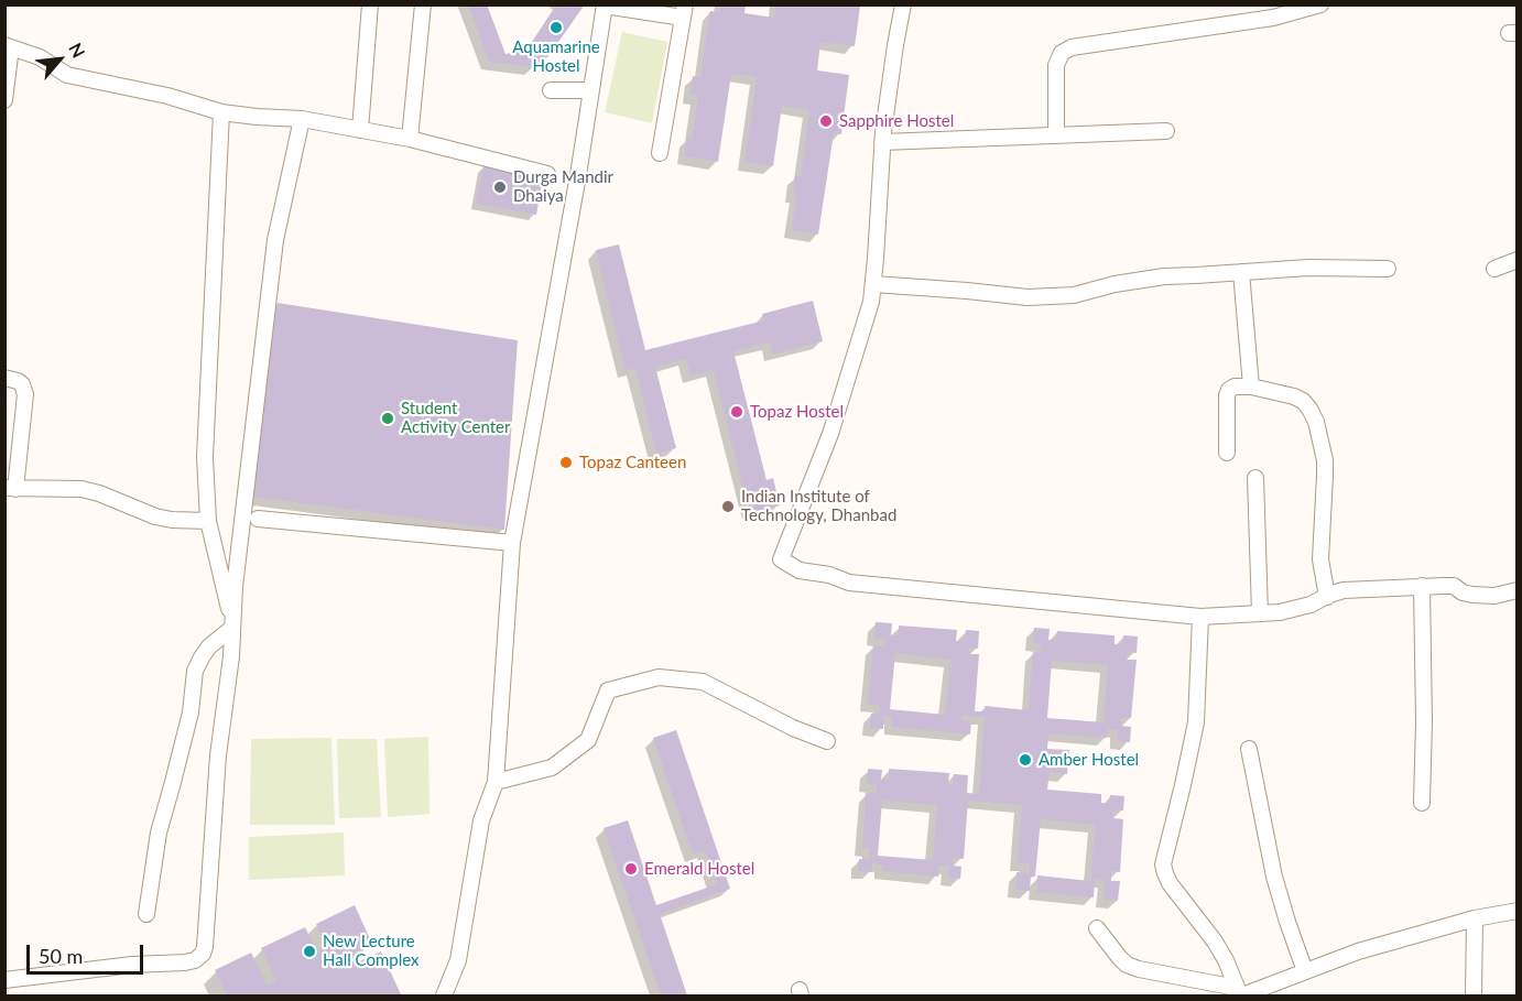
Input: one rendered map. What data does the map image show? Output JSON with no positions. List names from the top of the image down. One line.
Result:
{"places":["Aquamarine Hostel","Sapphire Hostel","Durga Mandir Dhaiya","Topaz Hostel","Student Activity Center","Topaz Canteen","Indian Institute of Technology, Dhanbad","Amber Hostel","Emerald Hostel","New Lecture Hall Complex"],"scale_bar":"50 m","north":"top right"}
